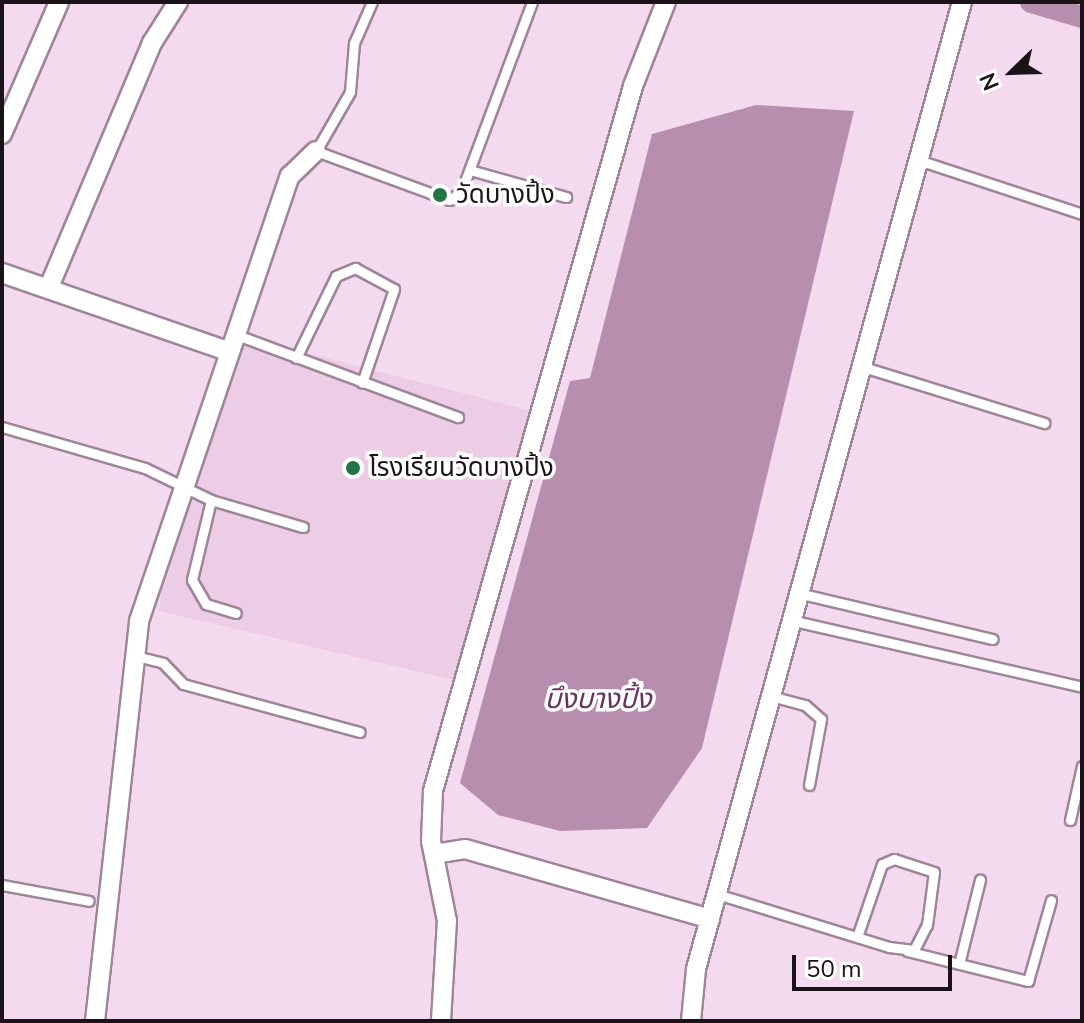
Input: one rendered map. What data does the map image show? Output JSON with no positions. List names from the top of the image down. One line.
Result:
{"water":["บึงบางปิ้ง"],"places":["วัดบางปิ้ง","โรงเรียนวัดบางปิ้ง"],"scale_bar":"50 m","north":"bottom left"}
